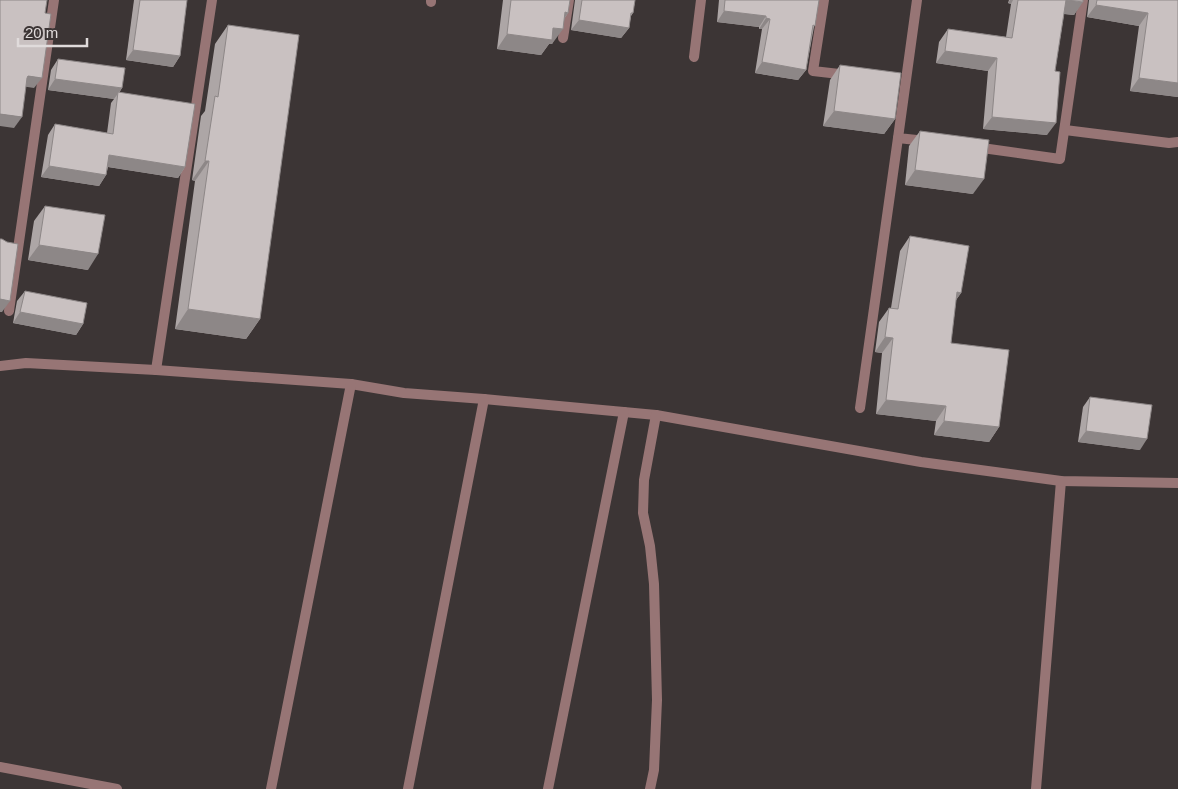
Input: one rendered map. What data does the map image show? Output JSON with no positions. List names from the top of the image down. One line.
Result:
{"scale_bar":"20 m"}
